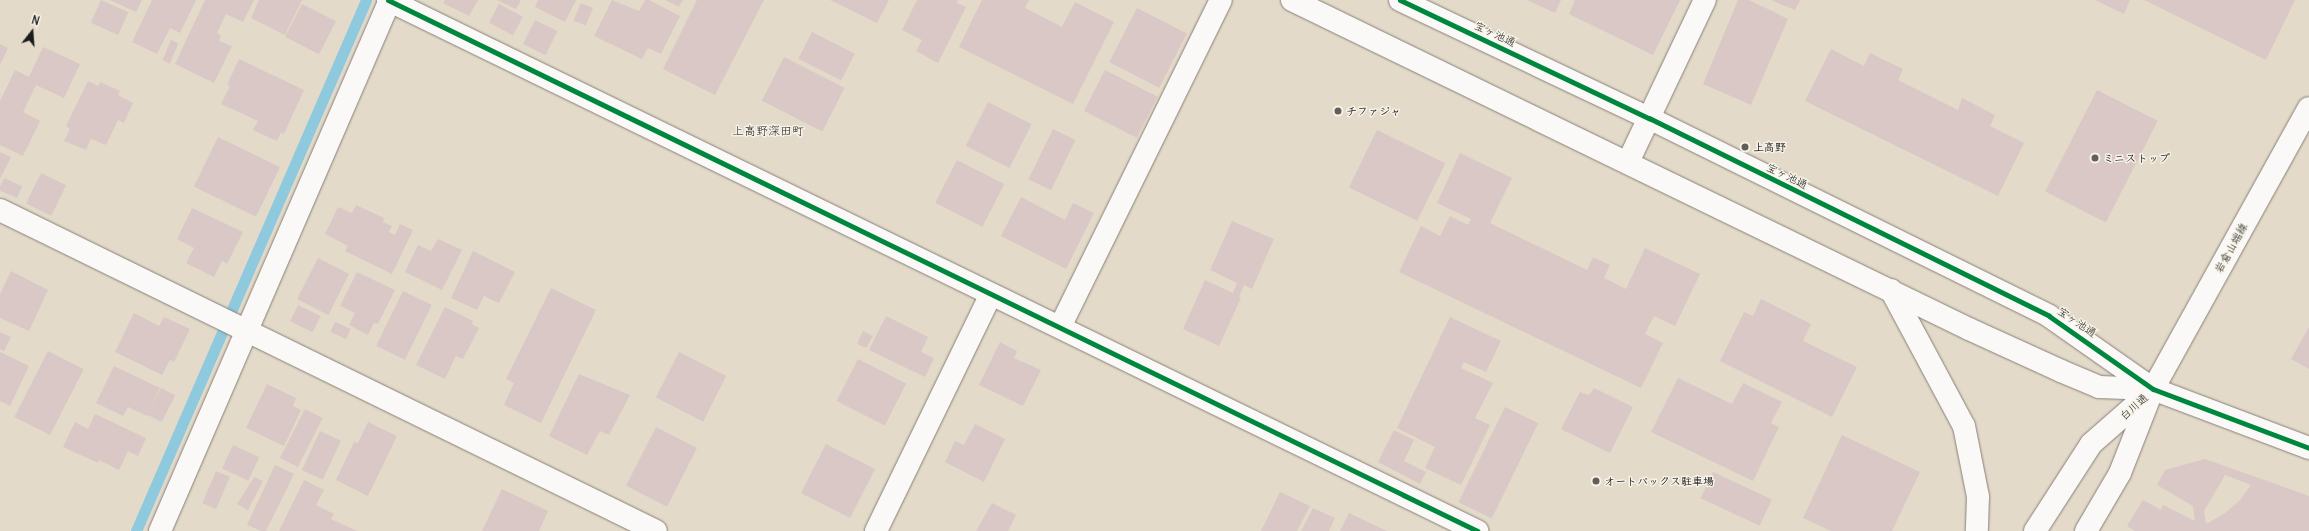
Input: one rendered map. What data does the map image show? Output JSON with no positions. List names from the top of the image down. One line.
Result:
{"streets":{"street":["宝ヶ池通","岩倉山端線","白川通"]},"crossings":[["宝ヶ池通","岩倉山端線"],["宝ヶ池通","白川通"],["岩倉山端線","白川通"]],"districts":["上高野深田町"],"places":["チファジャ","上高野","ミニストップ","オートバックス駐車場"],"north":"top"}
